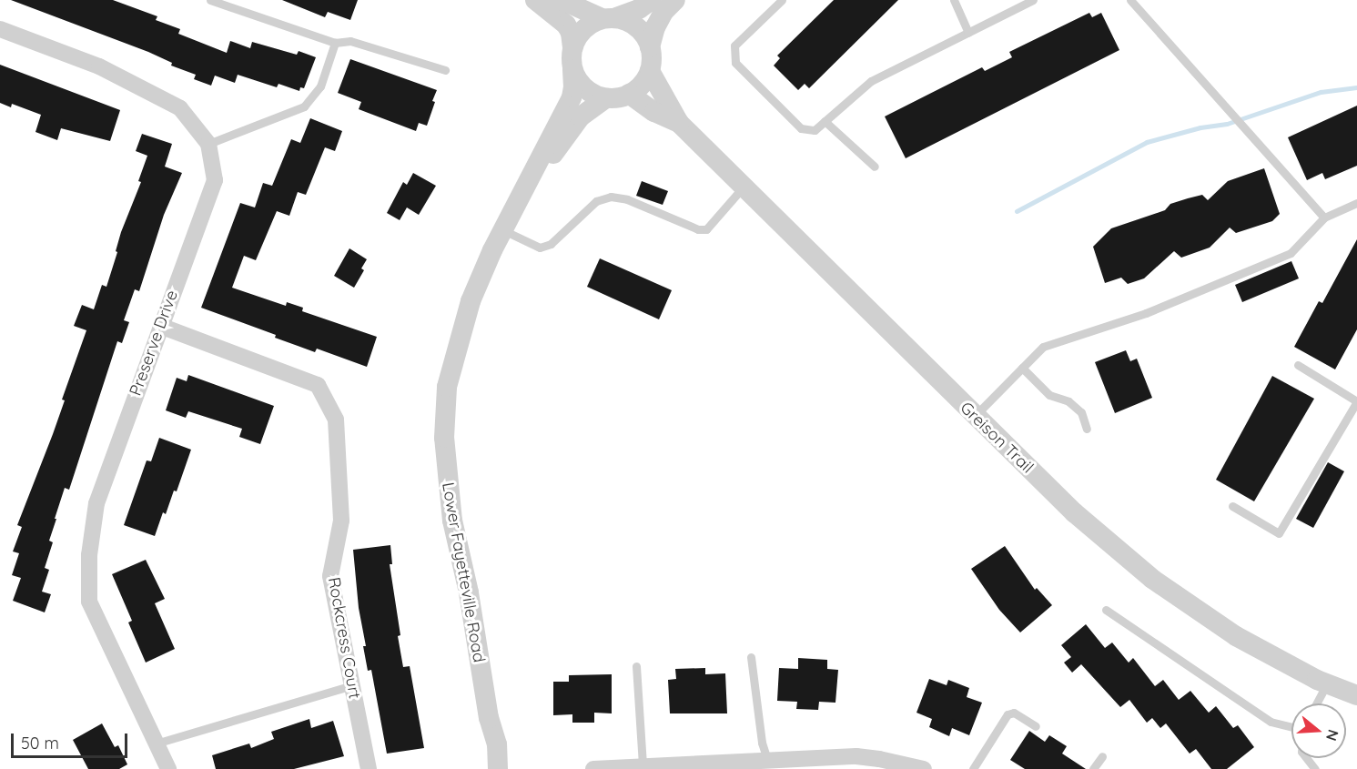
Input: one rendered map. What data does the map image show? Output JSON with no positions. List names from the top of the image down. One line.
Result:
{"streets":{"street":["Preserve Drive","Greison Trail","Lower Fayetteville Road","Rockcress Court"]},"crossings":[["Preserve Drive","Rockcress Court"],["Greison Trail","Lower Fayetteville Road"]],"scale_bar":"50 m","north":"right"}
